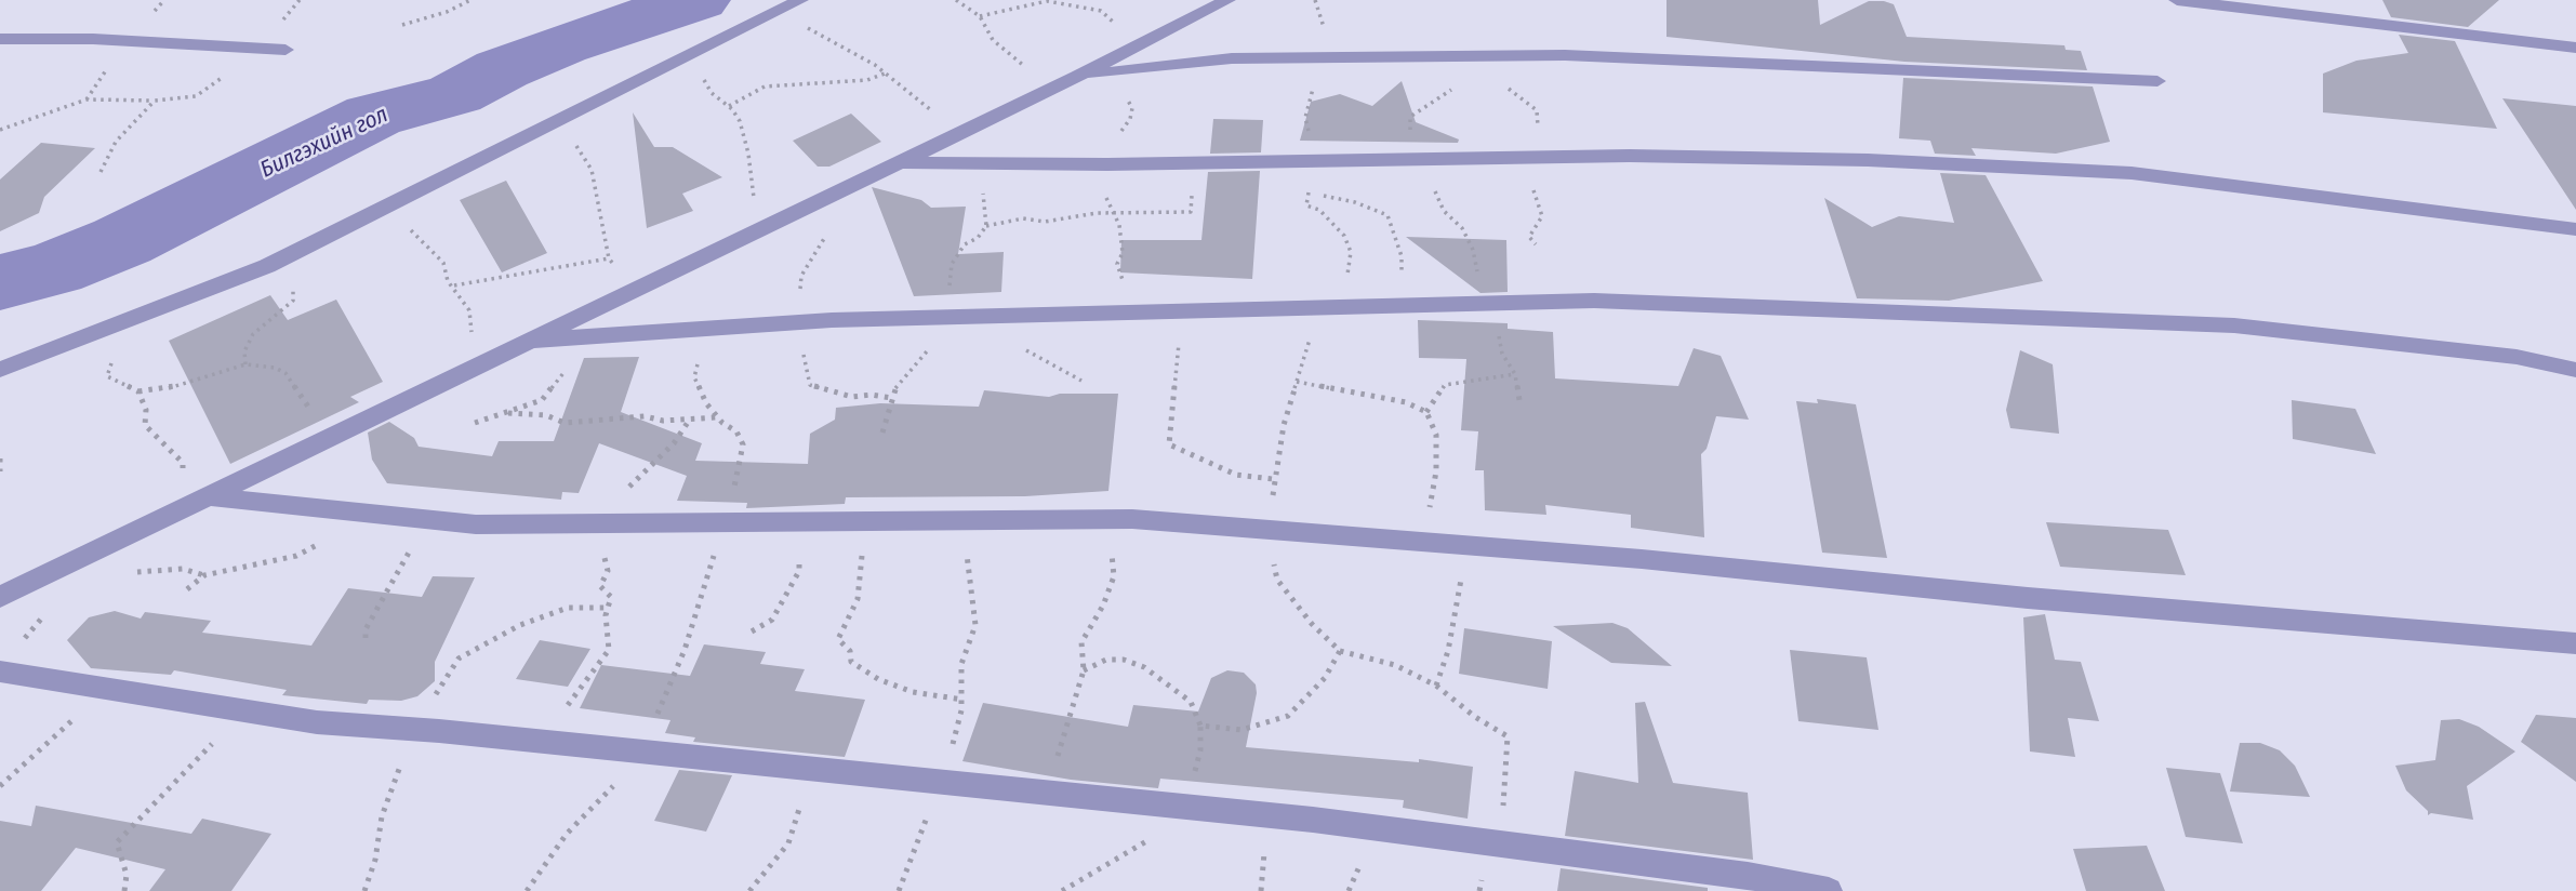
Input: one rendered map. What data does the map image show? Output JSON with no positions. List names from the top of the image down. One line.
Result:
{"water":["Билгэхийн гол"]}
